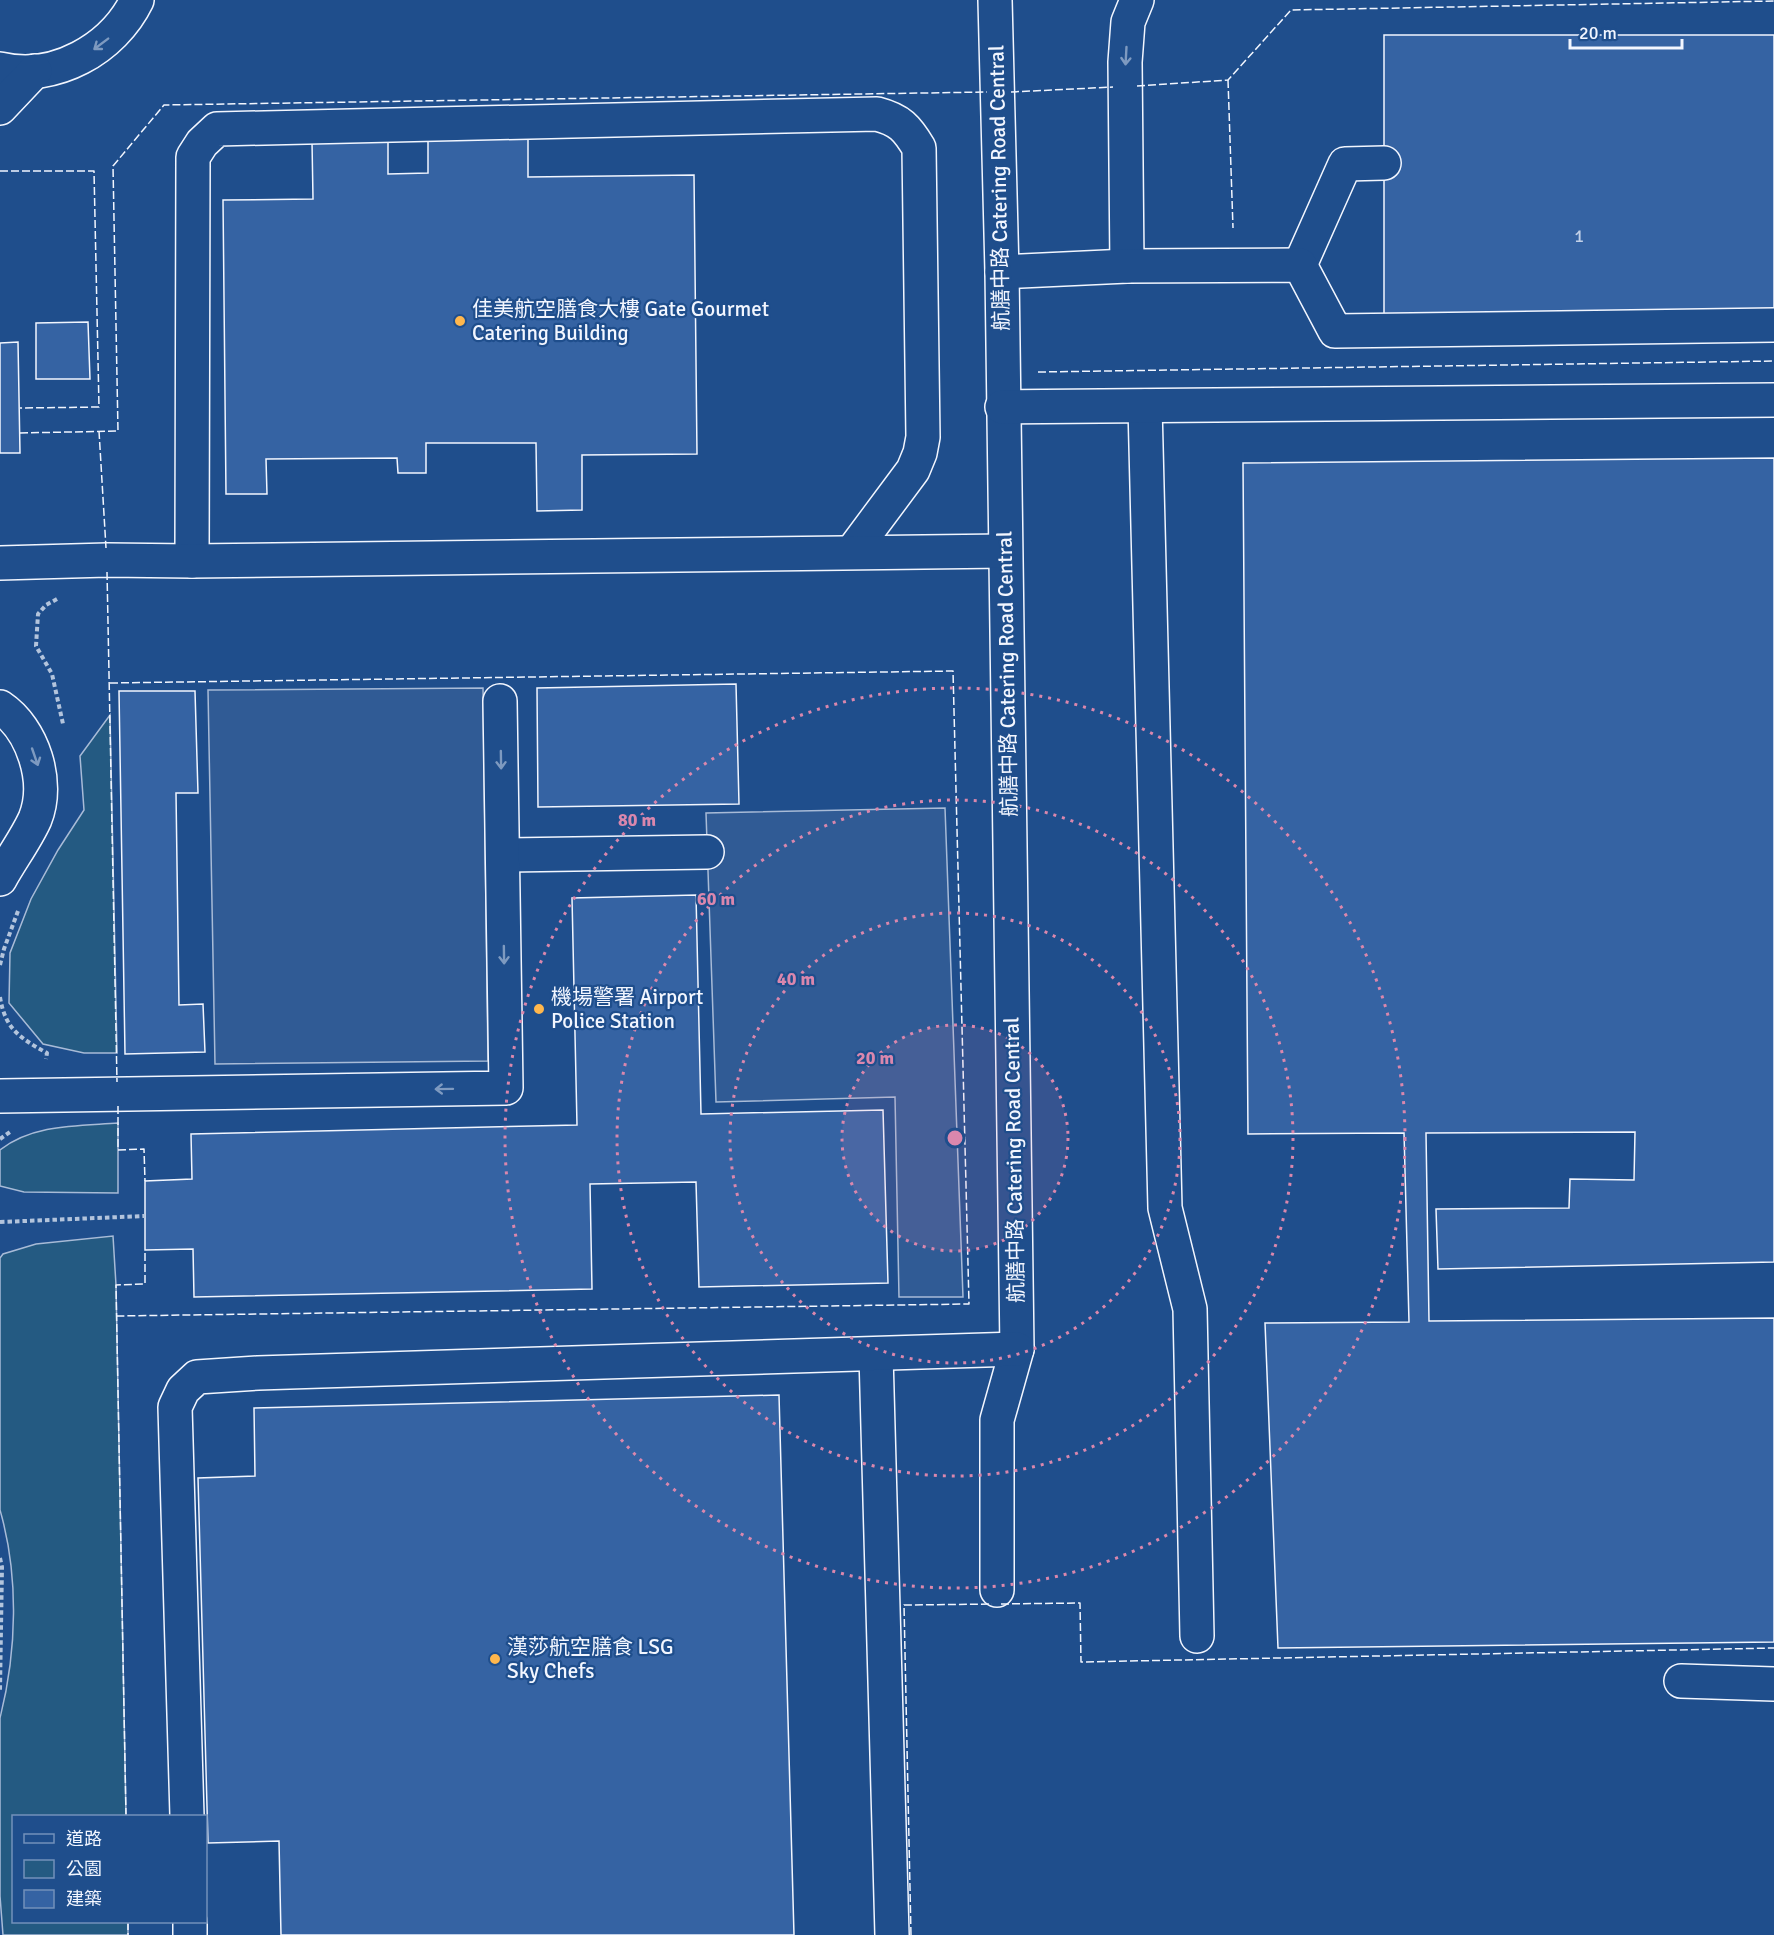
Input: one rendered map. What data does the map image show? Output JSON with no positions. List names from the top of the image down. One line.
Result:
{"streets":{"street":["航膳中路 Catering Road Central"]},"places":["佳美航空膳食大樓 Gate Gourmet Catering Building","機場警署 Airport Police Station","漢莎航空膳食 LSG Sky Chefs"],"house_numbers":["1"],"legend":["道路","公園","建築"],"scale_bar":"20 m","rings":["80 m","60 m","40 m","20 m"]}
